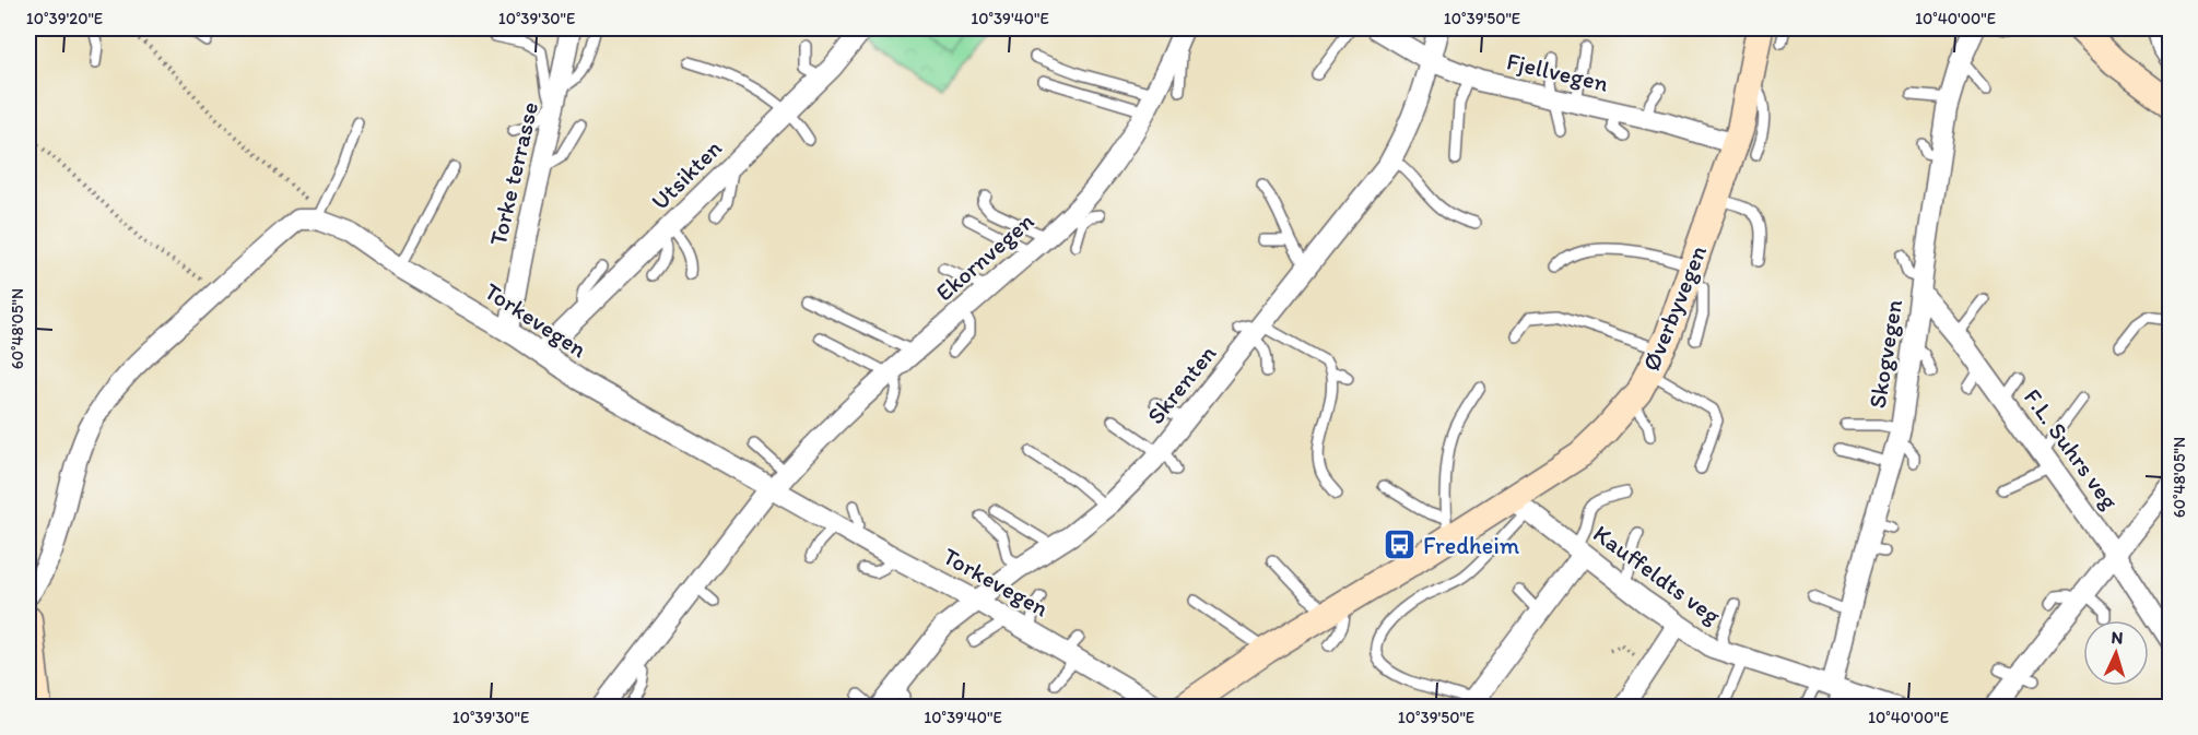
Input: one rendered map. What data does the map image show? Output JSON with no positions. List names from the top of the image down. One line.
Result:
{"streets":{"main road":["Øverbyvegen"],"street":["Fjellvegen","Torke terrasse","Utsikten","Ekornvegen","Torkevegen","Skogvegen","Skrenten","F.L. Suhrs veg","Kauffeldts veg"]},"crossings":[["Fjellvegen","Øverbyvegen"],["Fjellvegen","Skrenten"],["Torke terrasse","Torkevegen"],["Utsikten","Torkevegen"],["Ekornvegen","Torkevegen"],["Øverbyvegen","Kauffeldts veg"],["Torkevegen","Skrenten"],["Skogvegen","F.L. Suhrs veg"],["Skogvegen","Kauffeldts veg"]],"places":{"bus stop":["Fredheim"]},"north":"top","coordinates":["10°39'20\"E","10°39'30\"E","10°39'40\"E","10°39'50\"E","10°40'00\"E","60°48'05\"N"]}
